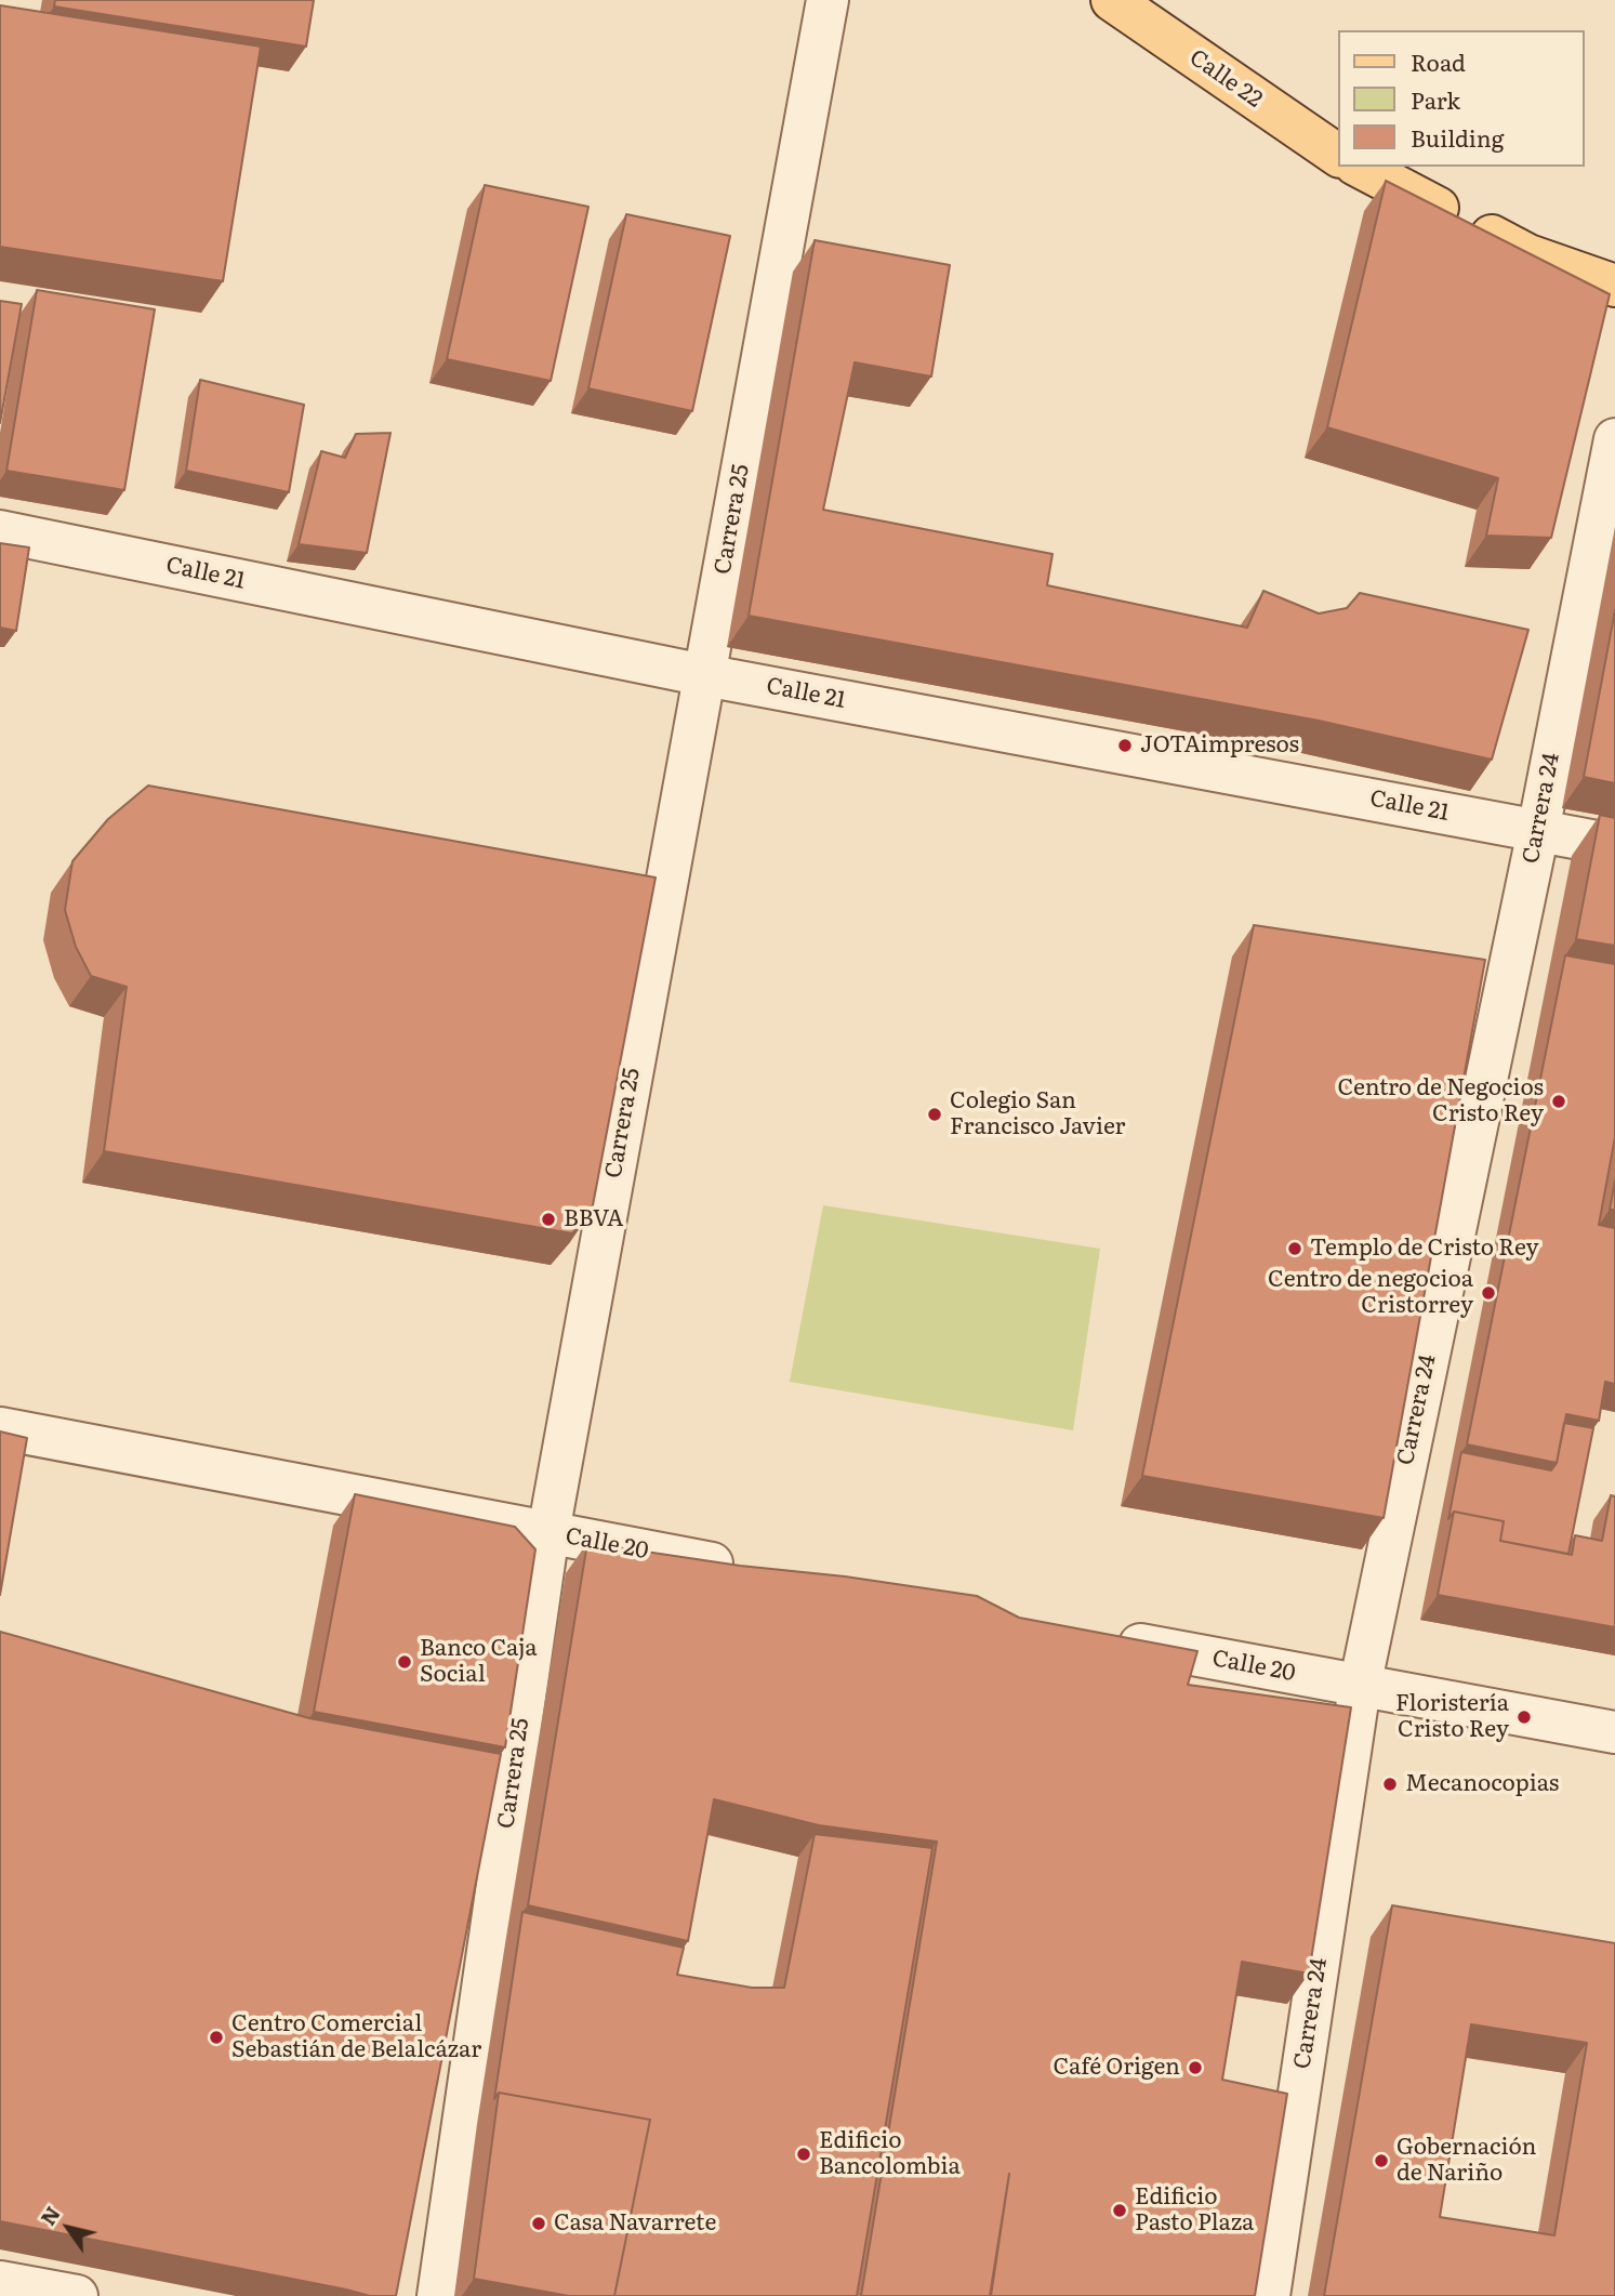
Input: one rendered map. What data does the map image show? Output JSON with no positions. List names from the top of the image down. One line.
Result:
{"streets":{"main road":["Calle 22"],"street":["Carrera 25","Calle 21","Carrera 24","Calle 20"]},"crossings":[["Carrera 25","Calle 21"],["Carrera 25","Calle 20"],["Calle 21","Carrera 24"],["Carrera 24","Calle 20"]],"places":["JOTAimpresos","Centro de Negocios Cristo Rey","Colegio San Francisco Javier","BBVA","Templo de Cristo Rey","Centro de negocioa Cristorrey","Banco Caja Social","Floristería Cristo Rey","Mecanocopias","Centro Comercial Sebastián de Belalcázar","Café Origen","Edificio Bancolombia","Gobernación de Nariño","Edificio Pasto Plaza","Casa Navarrete"],"legend":["Road","Park","Building"],"north":"top left"}
